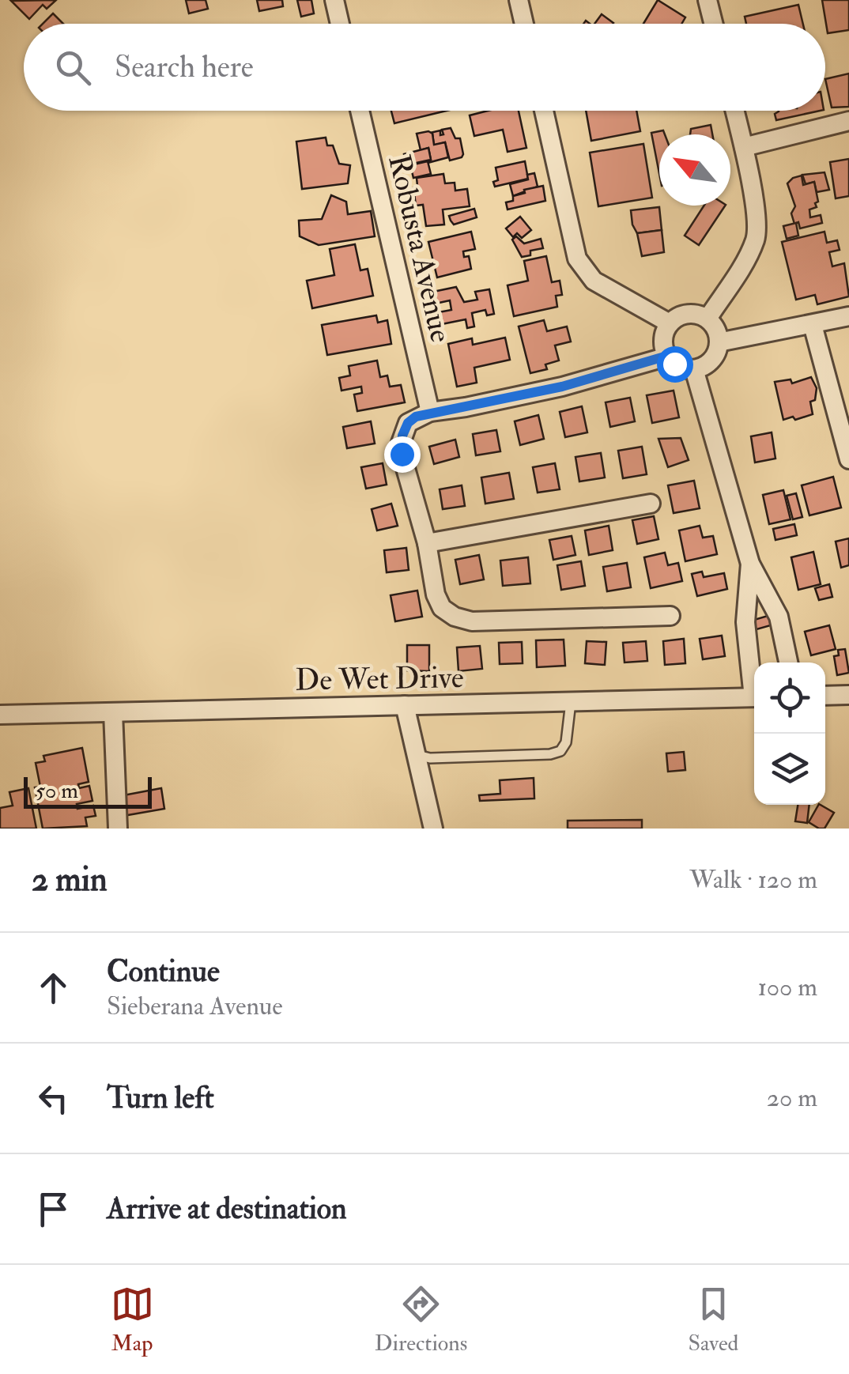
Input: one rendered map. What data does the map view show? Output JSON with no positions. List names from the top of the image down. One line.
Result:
{"streets":{"street":["Robusta Avenue","De Wet Drive"]},"scale_bar":"50 m","north":"top left","page":{"search":"Search here","scale":"50 m","heading":["2 min","Walk · 120 m"],"list":[["Continue","Sieberana Avenue","100 m"],["Turn left","20 m"],"Arrive at destination"],"nav":["Map","Directions","Saved"]}}
